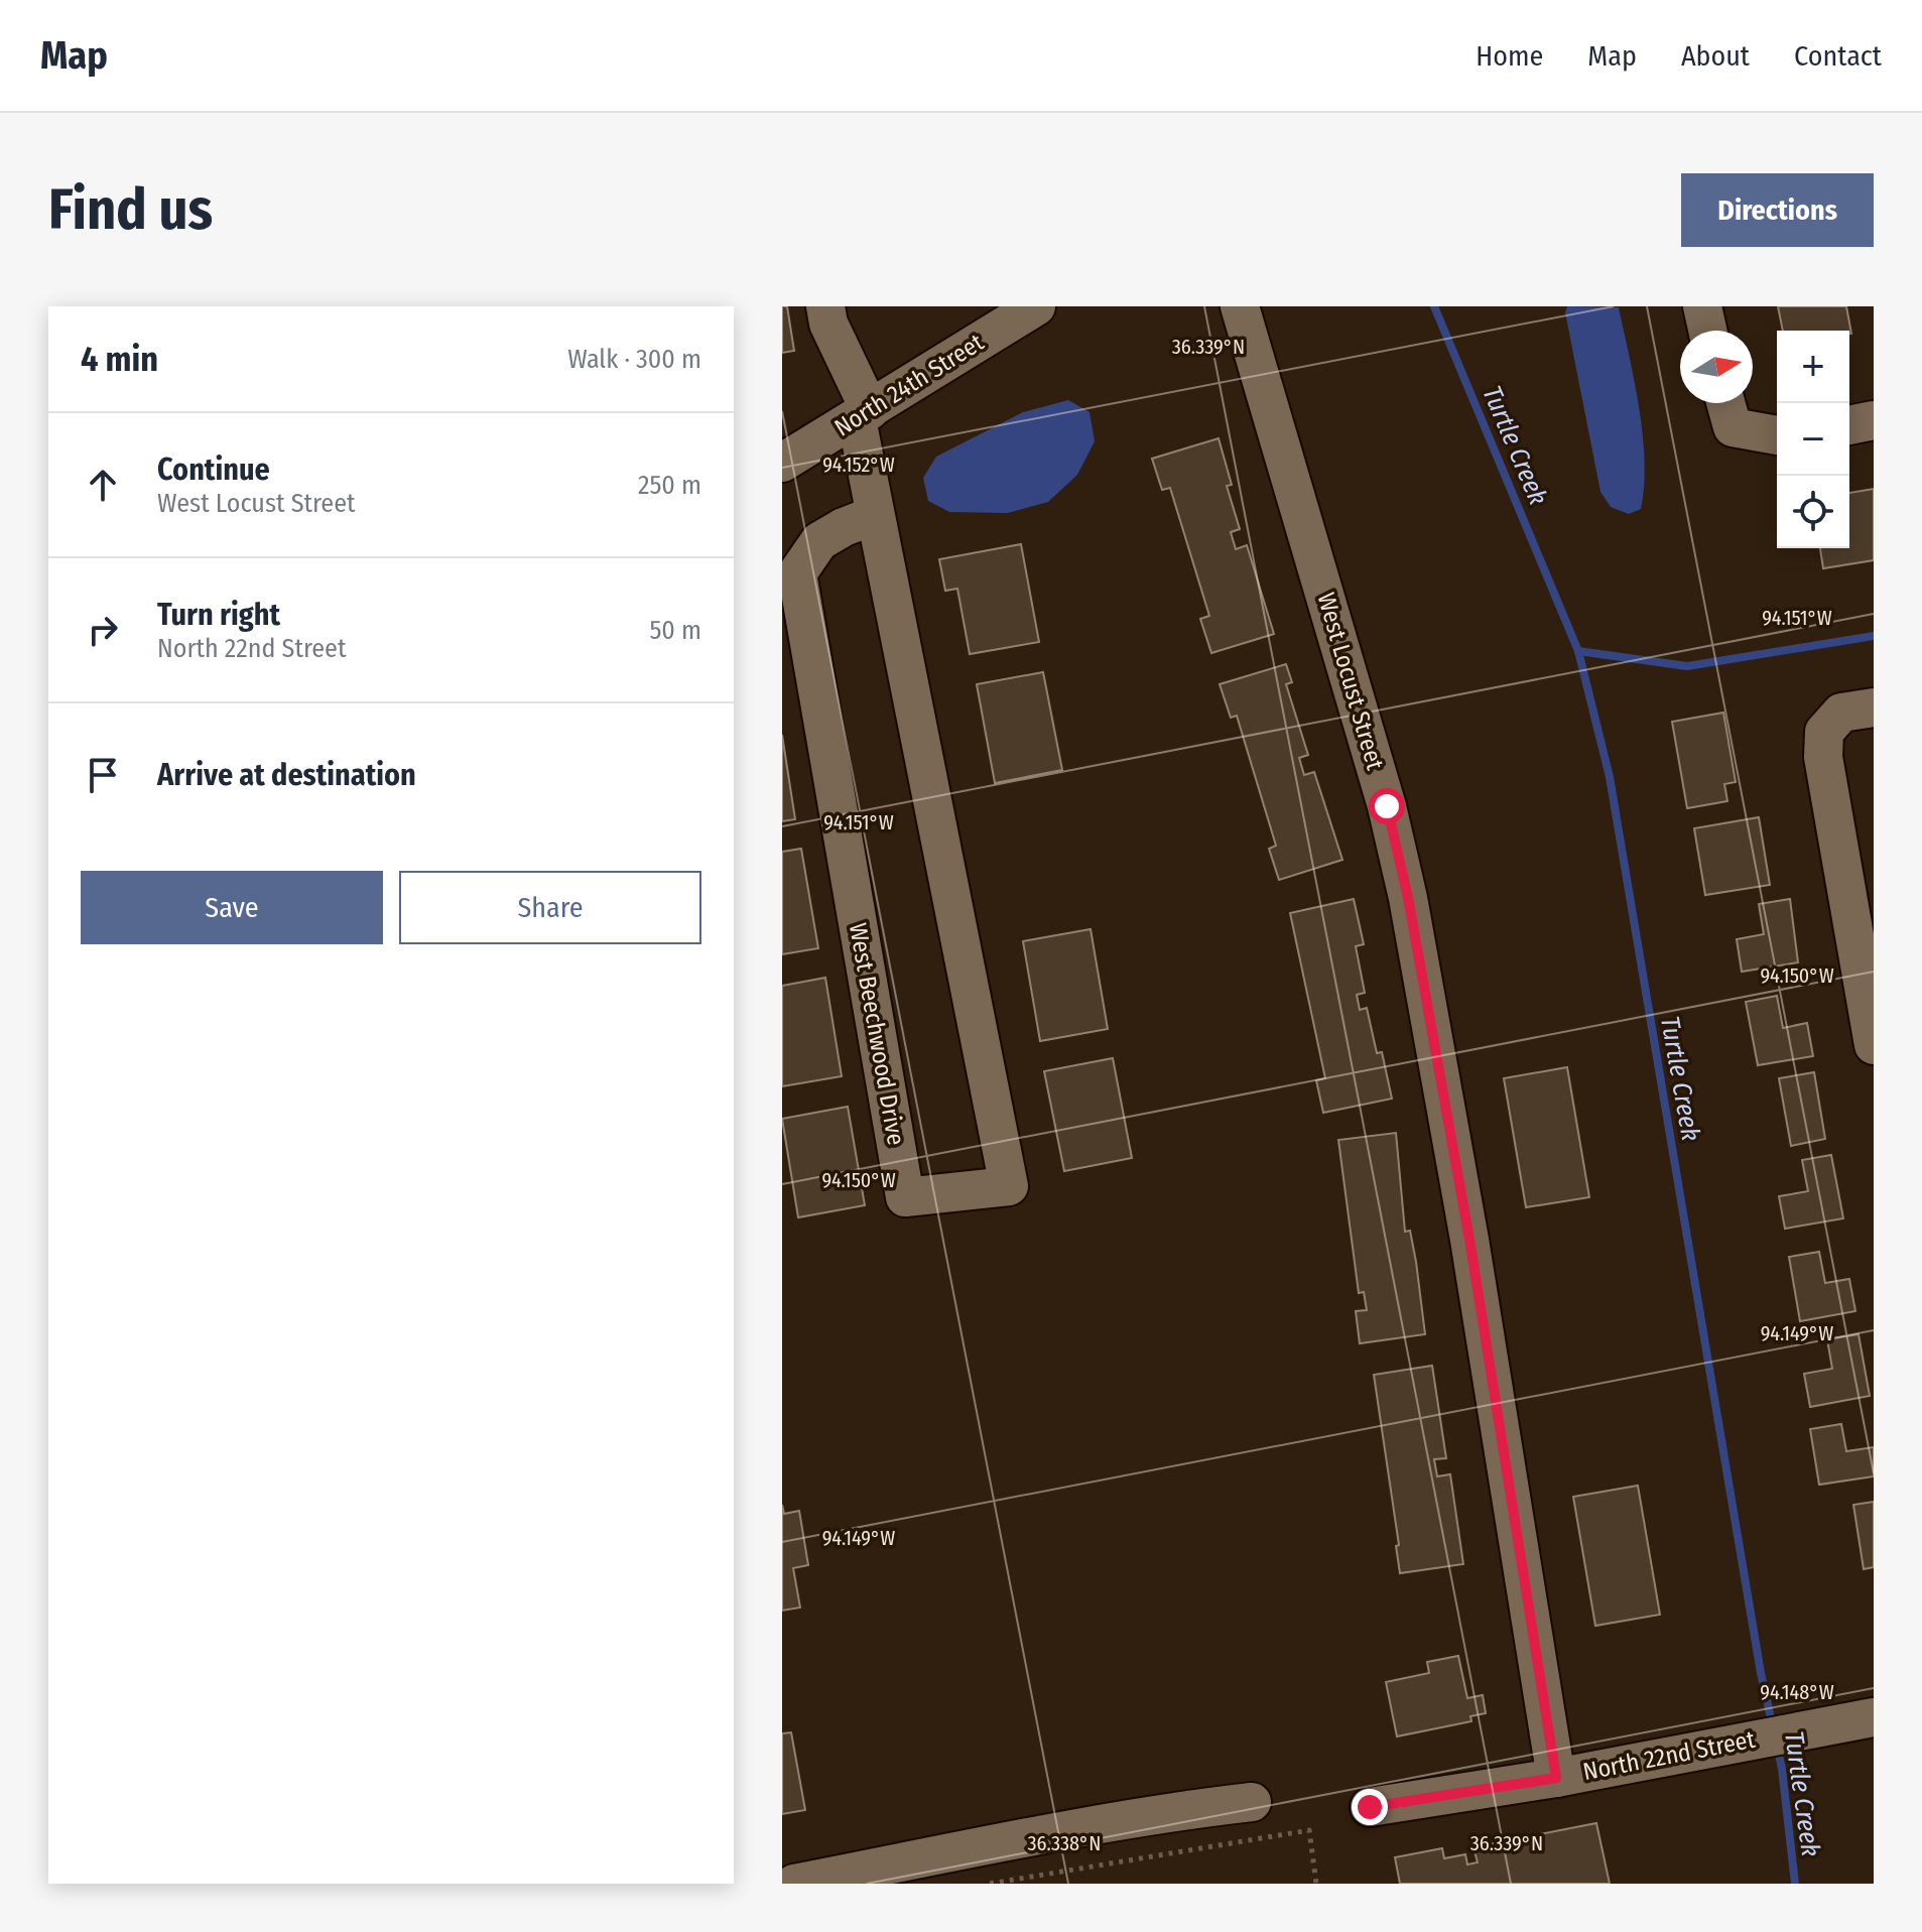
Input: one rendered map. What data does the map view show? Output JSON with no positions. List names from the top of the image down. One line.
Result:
{"streets":{"street":["North 24th Street","West Locust Street","West Beechwood Drive","North 22nd Street"]},"crossings":[["North 24th Street","West Beechwood Drive"],["West Locust Street","North 22nd Street"]],"water":["Turtle Creek"],"north":"right","page":{"header":"Map","nav":["Home","Map","About","Contact"],"buttons":["Directions",["Save","Share"]],"title":"Find us","heading":["4 min","Walk · 300 m"],"map_buttons":["+","−"],"list":[["Continue","West Locust Street","250 m"],["Turn right","North 22nd Street","50 m"],"Arrive at destination"]},"coordinates":["36.339°N","94.152°W","94.151°W","94.150°W","94.149°W","94.148°W","36.338°N"]}
